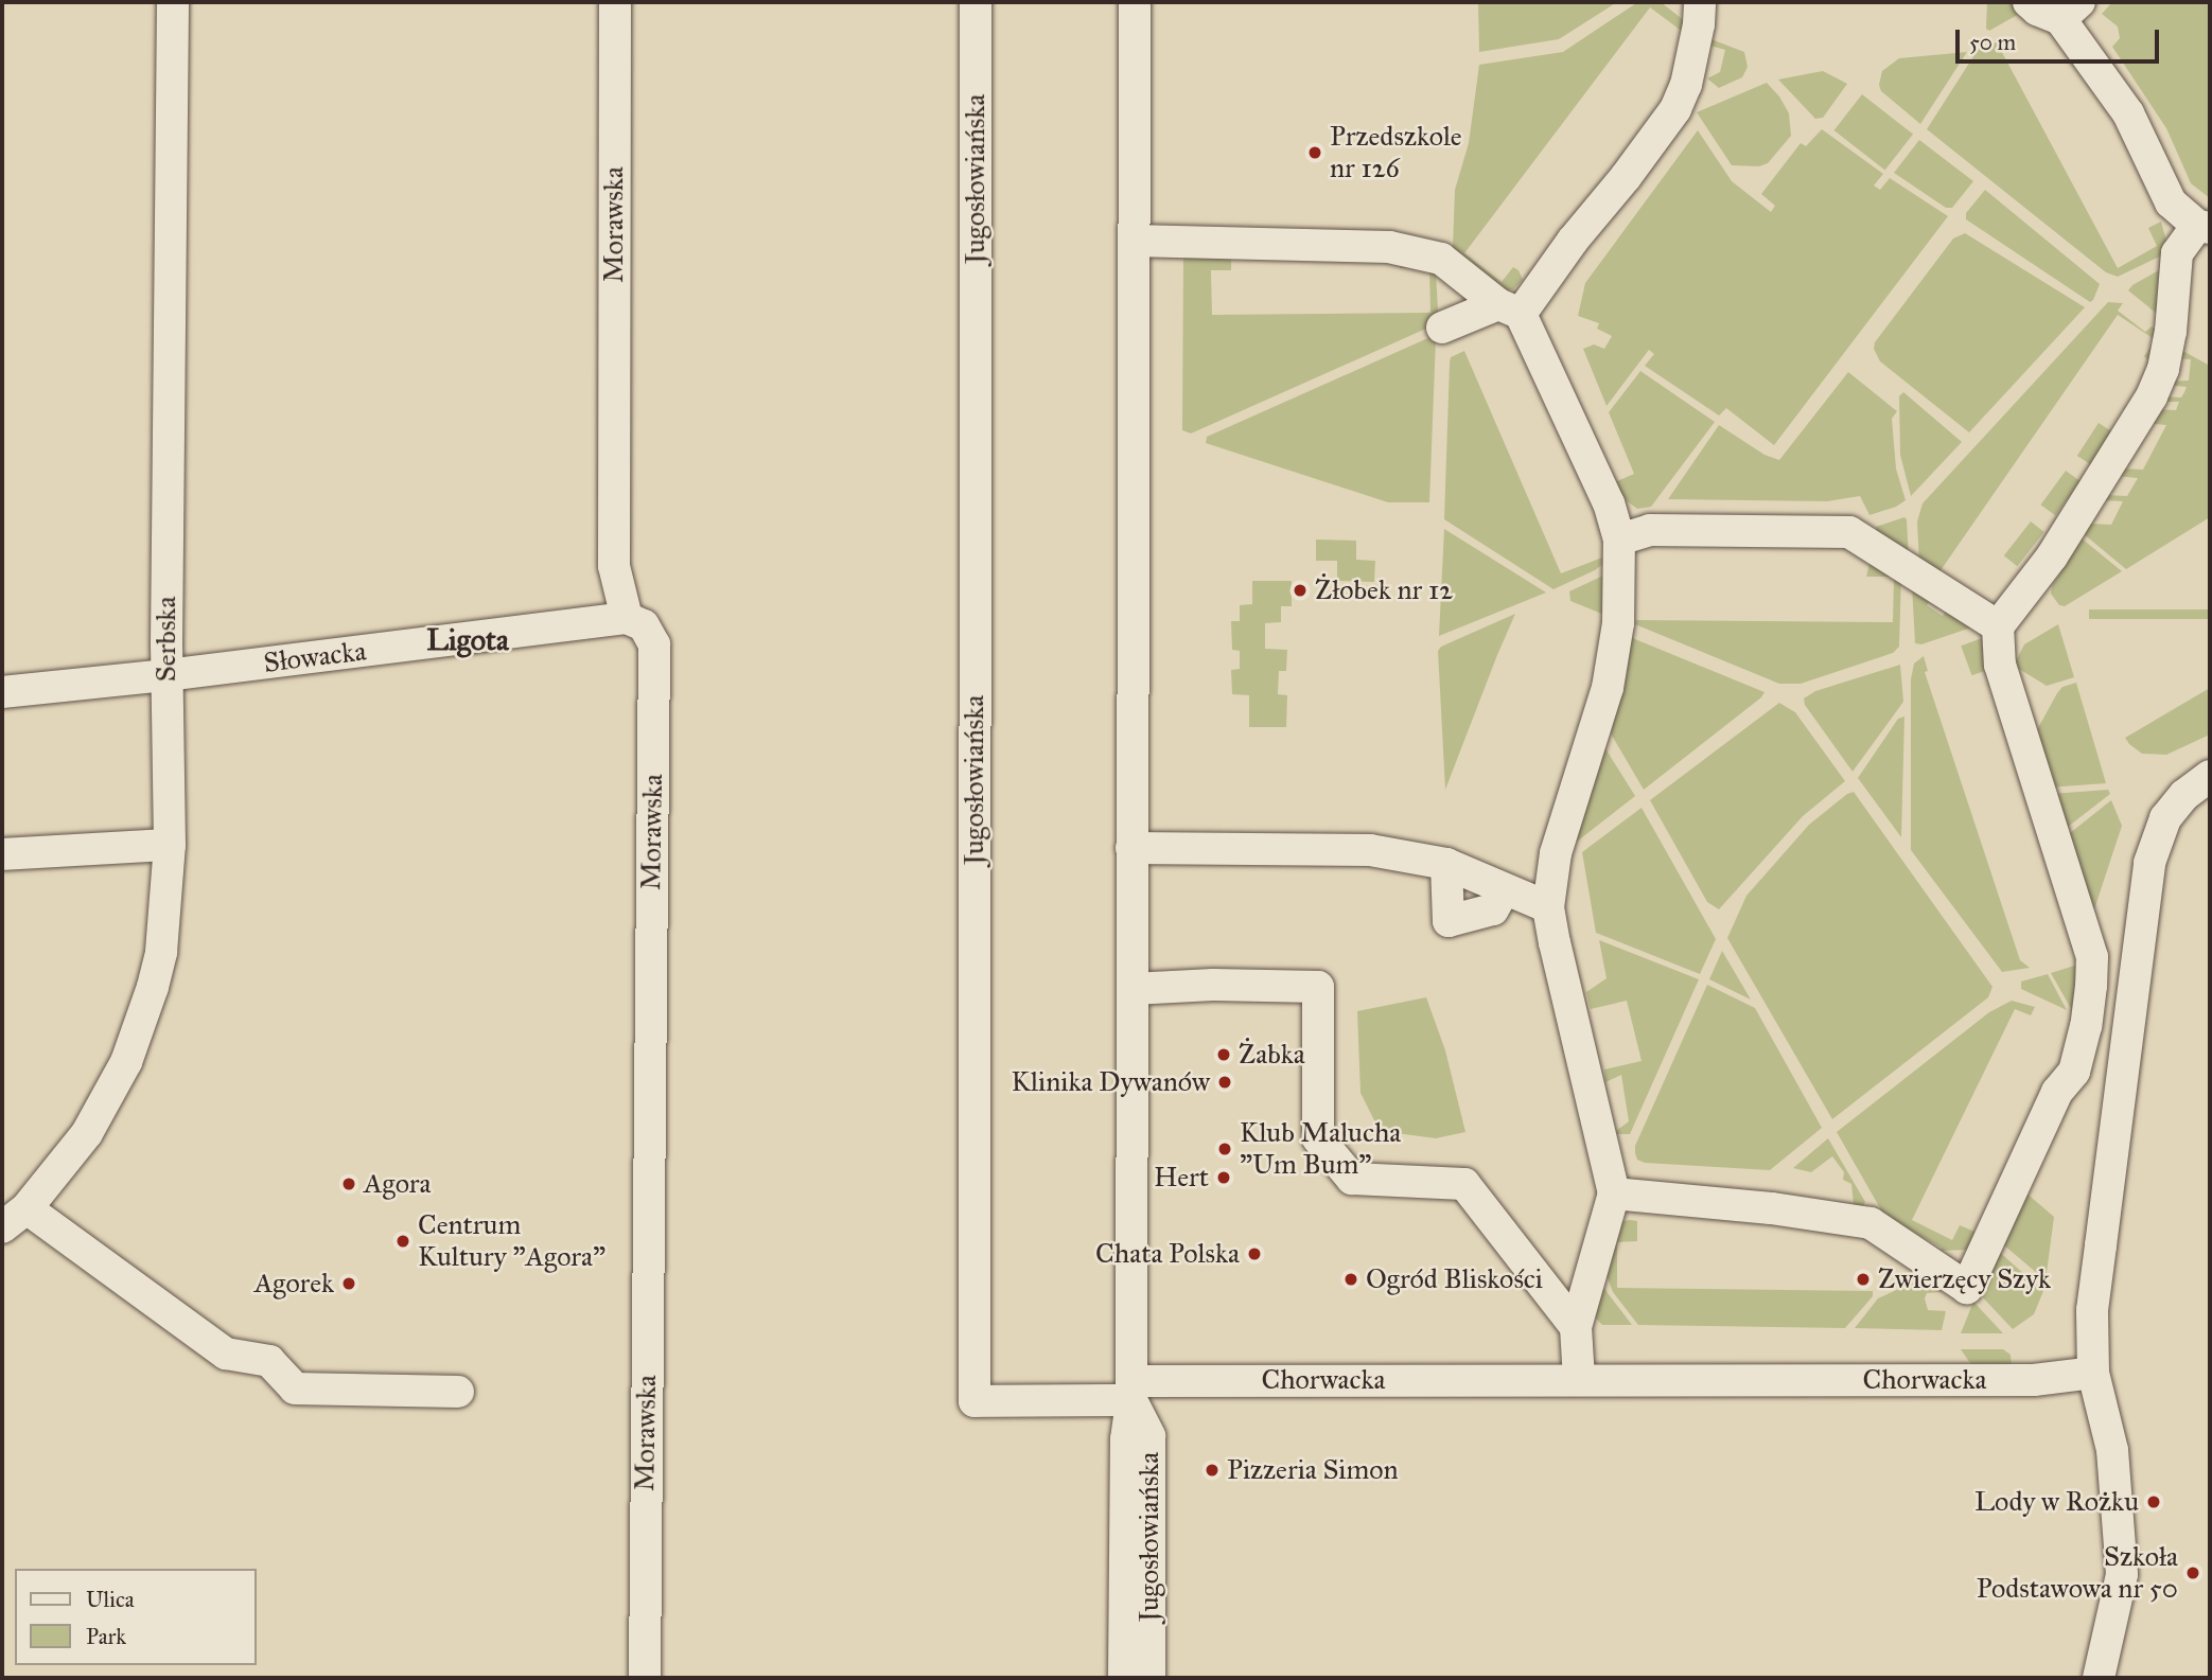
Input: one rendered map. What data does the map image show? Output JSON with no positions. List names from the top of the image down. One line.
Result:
{"streets":{"street":["Jugosłowiańska","Morawska","Serbska","Słowacka","Chorwacka"]},"crossings":[["Jugosłowiańska","Chorwacka"],["Morawska","Słowacka"],["Serbska","Słowacka"]],"districts":["Ligota"],"places":["Przedszkole nr 126","Żłobek nr 12","Żabka","Klinika Dywanów","Klub Malucha \"Um Bum\"","Hert","Agora","Centrum Kultury \"Agora\"","Chata Polska","Ogród Bliskości","Zwierzęcy Szyk","Agorek","Pizzeria Simon","Lody w Rożku","Szkoła Podstawowa nr 50"],"legend":["Ulica","Park"],"scale_bar":"50 m"}
